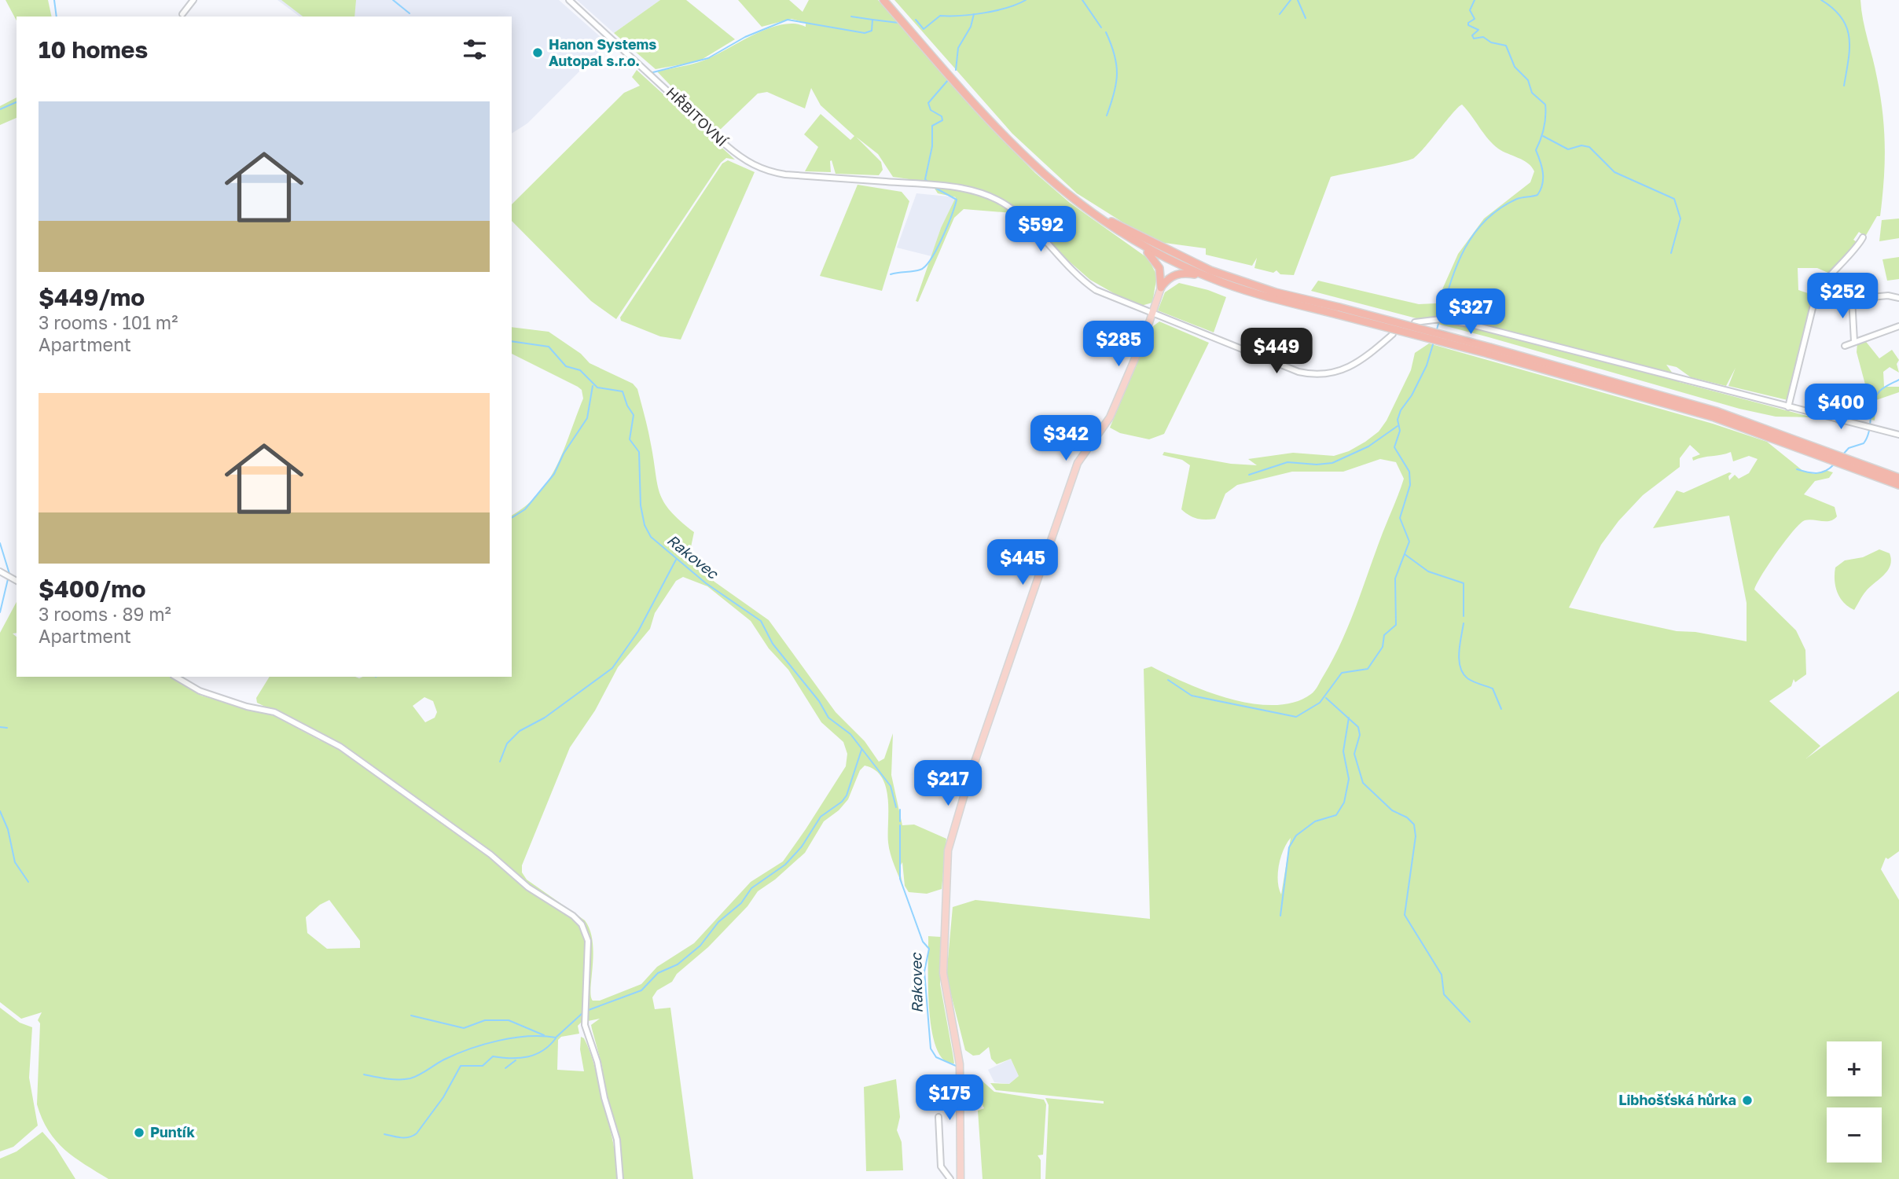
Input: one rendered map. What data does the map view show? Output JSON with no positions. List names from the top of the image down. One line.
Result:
{"streets":{"street":["HŘBITOVNÍ"]},"water":["Rakovec"],"places":["Hanon Systems Autopal s.r.o.","Libhošťská hůrka","Puntík"],"page":{"heading":"10 homes","list":[{"name":"$449/mo","note":"3 rooms · 101 m² · Apartment"},{"name":"$400/mo","note":"3 rooms · 89 m² · Apartment"}],"price":["$592","$252","$327","$285","$449","$400","$342","$445","$217","$175"],"map_buttons":["+","−"]}}
